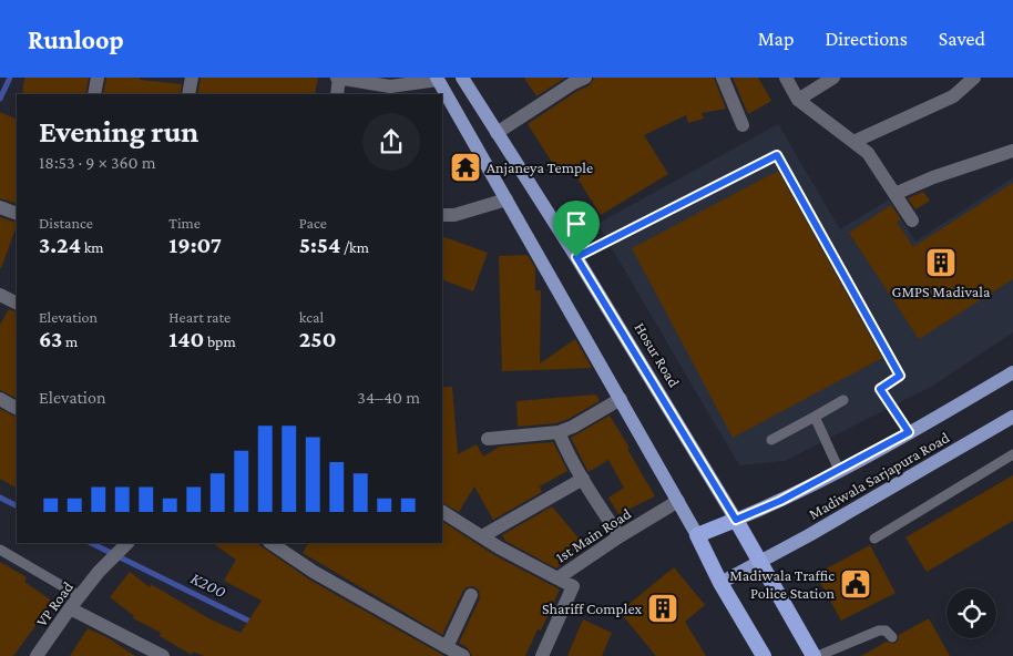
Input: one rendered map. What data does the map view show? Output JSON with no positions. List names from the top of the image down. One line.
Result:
{"streets":{"highway":["Hosur Road"],"main road":["Madiwala Sarjapura Road"],"street":["1st Main Road","VP Road"]},"crossings":[["Hosur Road","Madiwala Sarjapura Road"]],"water":["K200"],"places":{"temple":["Anjaneya Temple"],"building":["GMPS Madivala","Shariff Complex"],"public building":["Madiwala Traffic Police Station"]},"page":{"header":"Runloop","nav":["Map","Directions","Saved"],"heading":["Evening run","18:53 · 9 × 360 m"],"stats":[["Distance","3.24 km"],["Time","19:07"],["Pace","5:54 /km"],["Elevation","63 m"],["Heart rate","140 bpm"],["kcal","250"]],"chart":["Elevation","34–40 m"]}}
